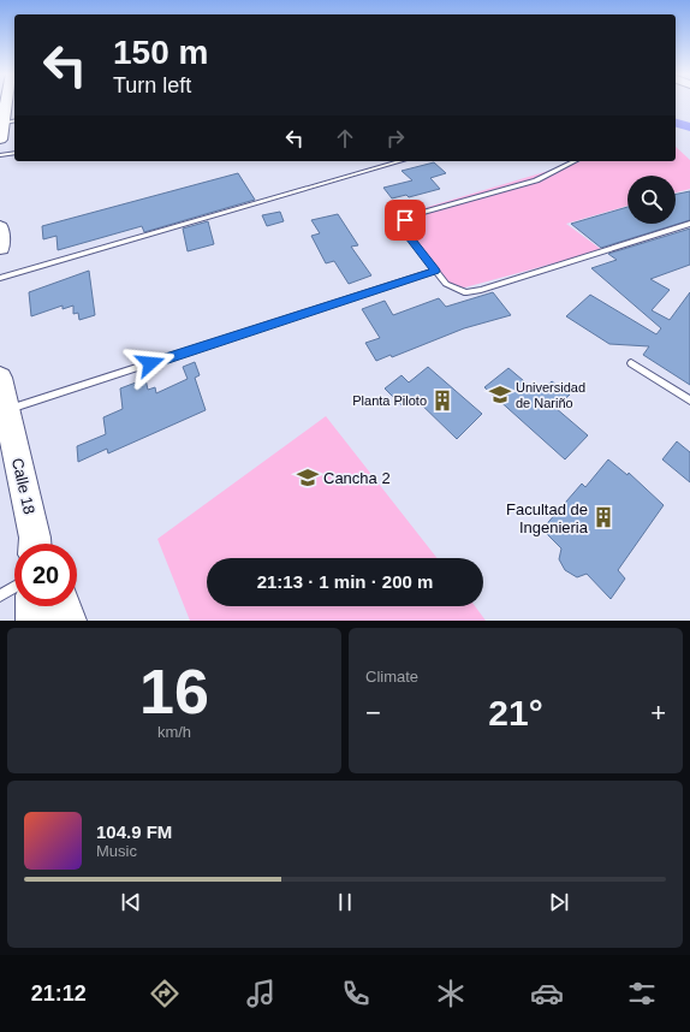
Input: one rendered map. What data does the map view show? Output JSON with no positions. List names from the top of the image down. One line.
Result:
{"streets":{"main road":["Calle 18"]},"places":{"school or university":["Universidad de Nariño","Cancha 2"],"building":["Planta Piloto","Facultad de Ingenieria"]},"page":{"turn":["150 m","Turn left"],"limit":"20","trip":"21:13 · 1 min · 200 m","tile":[["16","km/h"],"Climate"],"heat":["−","21°","+"],"song":["104.9 FM","Music"],"tabs":"21:12"}}
